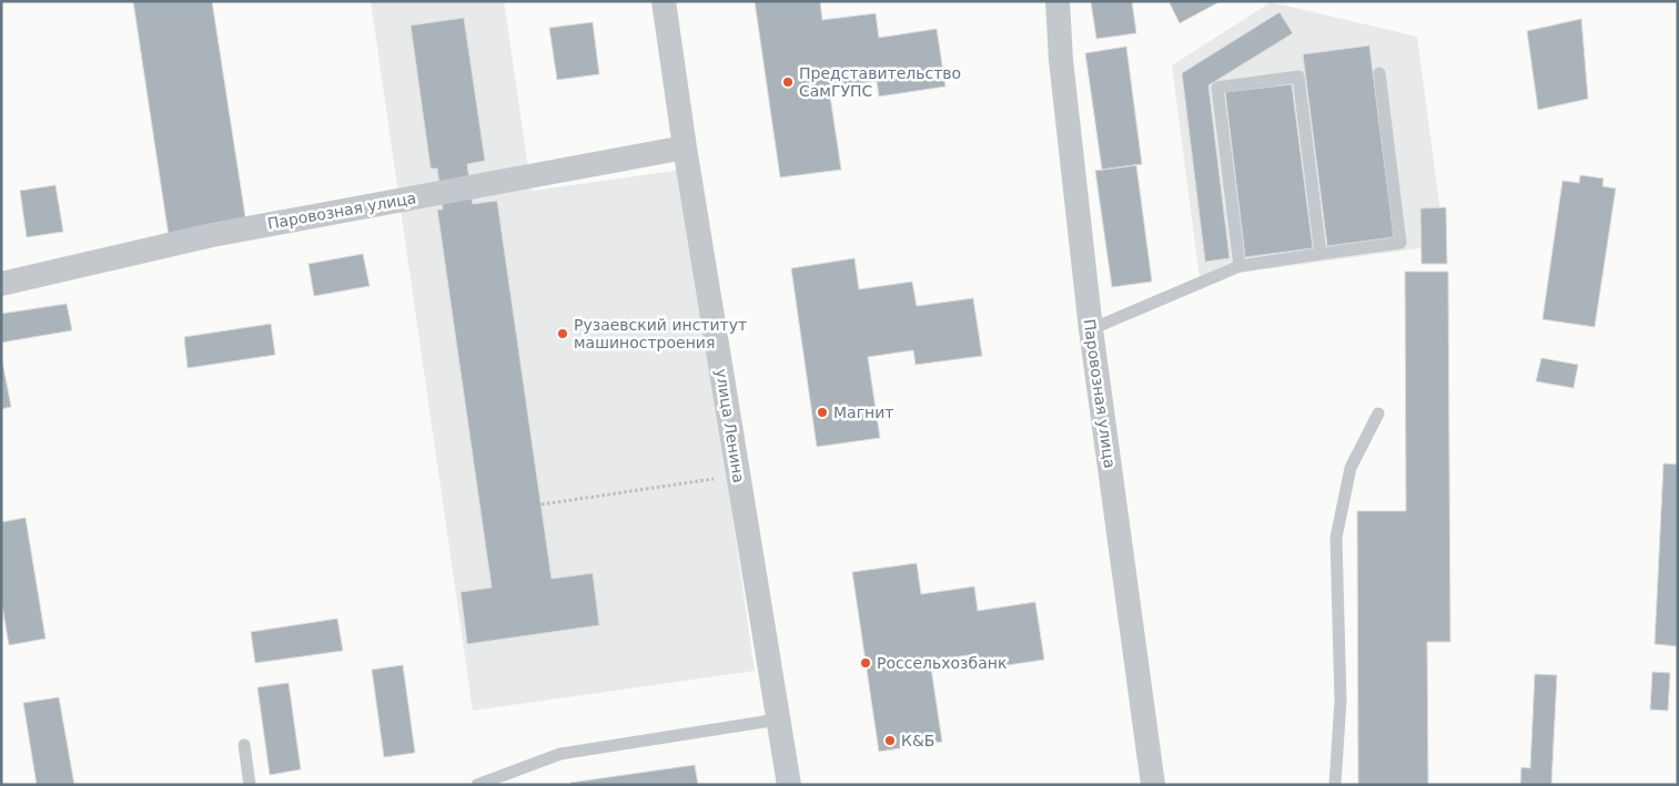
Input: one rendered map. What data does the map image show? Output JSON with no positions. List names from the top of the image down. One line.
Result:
{"streets":{"street":["Паровозная улица","улица Ленина"]},"crossings":[["Паровозная улица","улица Ленина"]],"places":["Представительство СамГУПС","Рузаевский институт машиностроения","Магнит","Россельхозбанк","К&Б"]}
